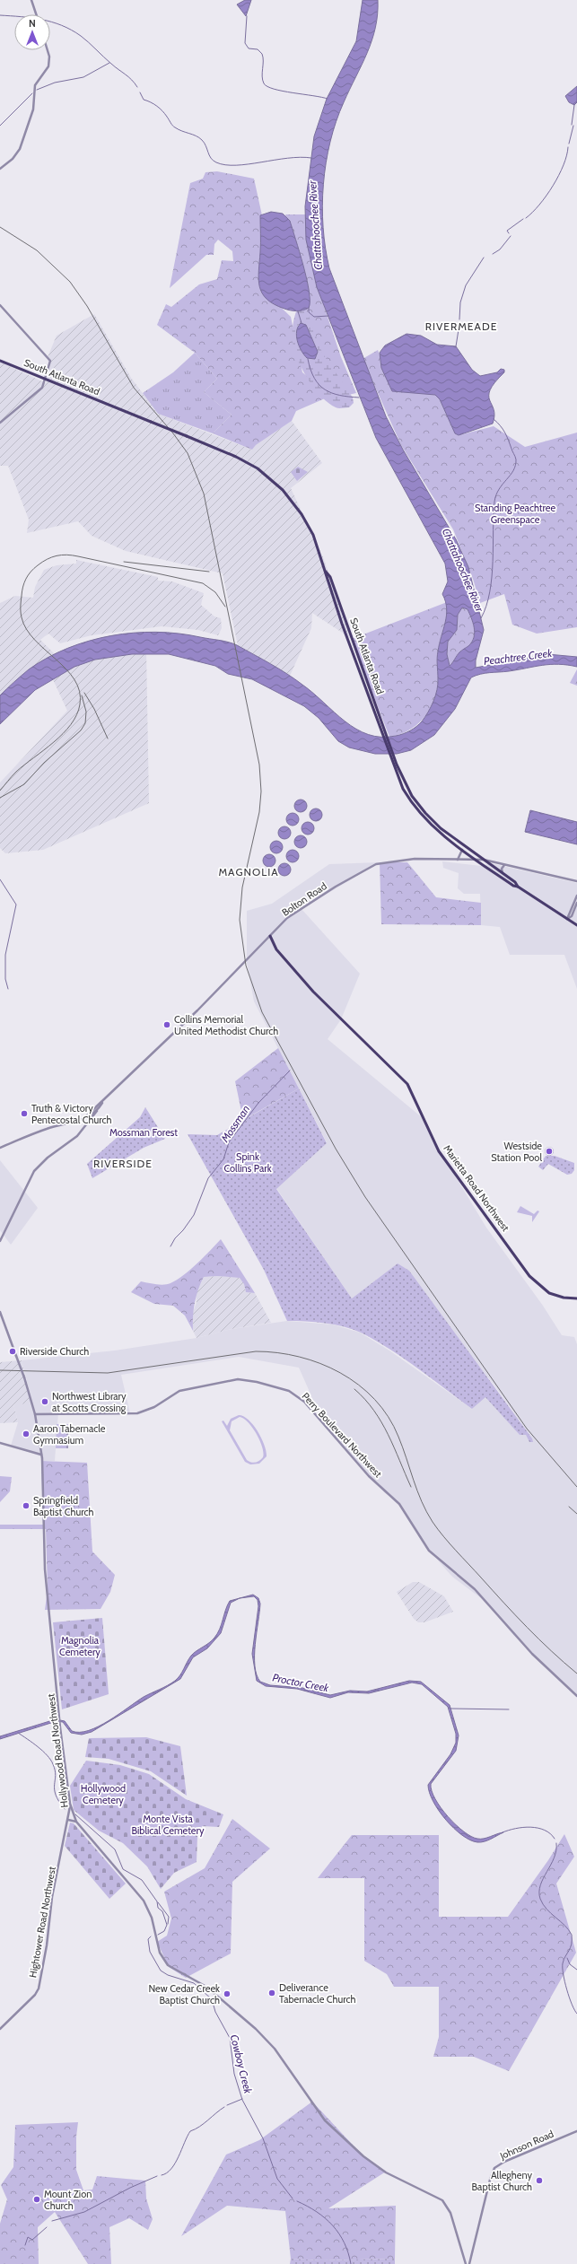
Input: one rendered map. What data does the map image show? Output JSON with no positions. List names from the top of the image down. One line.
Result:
{"streets":{"main road":["South Atlanta Road","Marietta Road Northwest"],"street":["Bolton Road","Perry Boulevard Northwest","Hollywood Road Northwest","Hightower Road Northwest","Johnson Road"]},"crossings":[["Bolton Road","Marietta Road Northwest"],["Perry Boulevard Northwest","Hollywood Road Northwest"],["Hollywood Road Northwest","Hightower Road Northwest"]],"districts":["RIVERMEADE","MAGNOLIA","RIVERSIDE"],"water":["Chattahoochee River","Peachtree Creek","Mossman","Proctor Creek","Cowboy Creek"],"parks":["Standing Peachtree Greenspace","Mossman Forest","Spink Collins Park","Magnolia Cemetery","Hollywood Cemetery","Monte Vista Biblical Cemetery"],"places":["Collins Memorial United Methodist Church","Truth & Victory Pentecostal Church","Westside Station Pool","Riverside Church","Northwest Library at Scotts Crossing","Aaron Tabernacle Gymnasium","Springfield Baptist Church","Deliverance Tabernacle Church","New Cedar Creek Baptist Church","Allegheny Baptist Church","Mount Zion Church"],"north":"top"}
